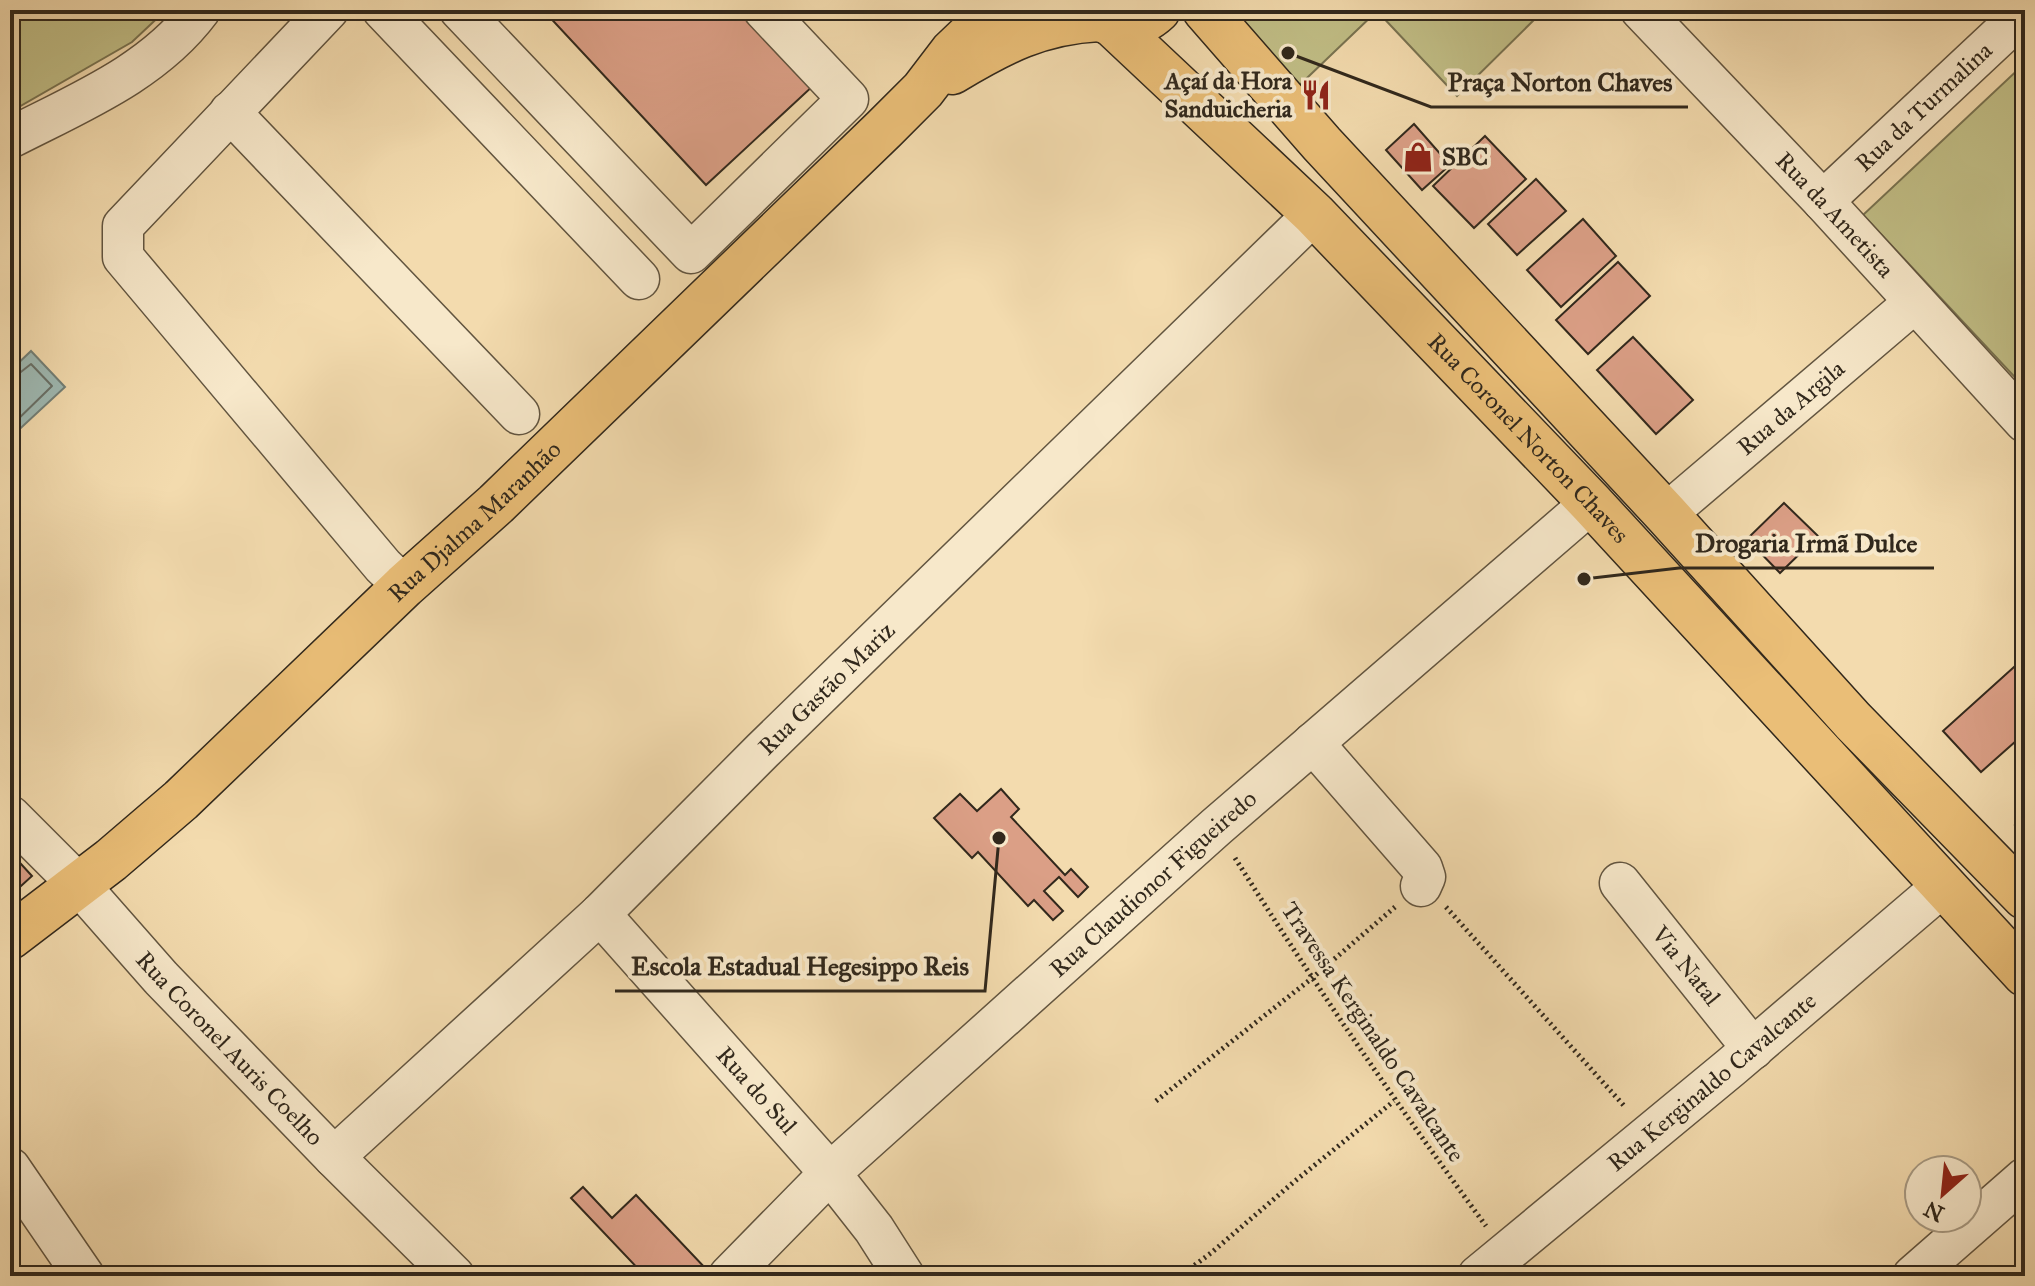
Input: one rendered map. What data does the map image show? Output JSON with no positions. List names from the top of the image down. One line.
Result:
{"streets":{"main road":["Rua Coronel Norton Chaves","Rua Djalma Maranhão"],"street":["Rua da Turmalina","Rua da Ametista","Rua da Argila","Rua Gastão Mariz","Rua Claudionor Figueiredo","Via Natal","Rua Coronel Auris Coelho","Rua Kerginaldo Cavalcante","Rua do Sul"],"path":["Travessa Kerginaldo Cavalcante"]},"crossings":[["Rua da Turmalina","Rua da Ametista"],["Rua da Ametista","Rua da Argila"],["Rua da Argila","Rua Coronel Norton Chaves"],["Rua Coronel Norton Chaves","Rua Djalma Maranhão"],["Rua Coronel Norton Chaves","Rua Gastão Mariz"],["Rua Coronel Norton Chaves","Rua Claudionor Figueiredo"],["Rua Coronel Norton Chaves","Rua Kerginaldo Cavalcante"],["Rua Djalma Maranhão","Rua Coronel Auris Coelho"],["Rua Gastão Mariz","Rua Coronel Auris Coelho"],["Rua Gastão Mariz","Rua do Sul"],["Rua Claudionor Figueiredo","Travessa Kerginaldo Cavalcante"],["Rua Claudionor Figueiredo","Rua do Sul"],["Via Natal","Rua Kerginaldo Cavalcante"],["Travessa Kerginaldo Cavalcante","Rua Kerginaldo Cavalcante"]],"places":{"other":["Praça Norton Chaves","Drogaria Irmã Dulce","Escola Estadual Hegesippo Reis"],"restaurant":["Açaí da Hora Sanduicheria"],"shop":["SBC"]},"north":"bottom left"}
